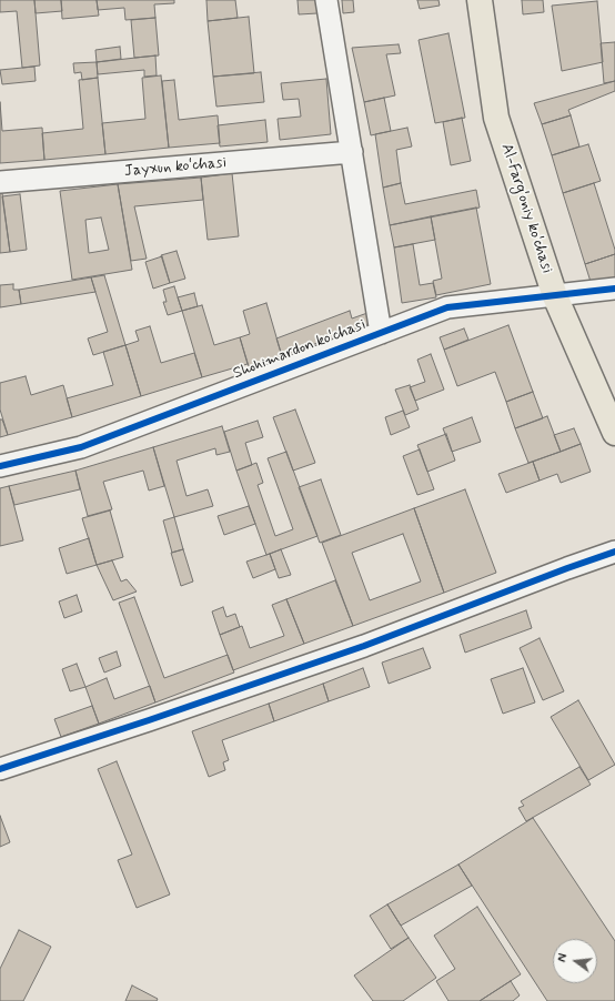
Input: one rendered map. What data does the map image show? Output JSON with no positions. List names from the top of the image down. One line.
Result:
{"streets":{"main road":["Al-Fargʻoniy koʻchasi"],"street":["Jayxun koʻchasi","Shohimardon koʻchasi"]},"crossings":[["Al-Fargʻoniy koʻchasi","Shohimardon koʻchasi"]],"north":"left"}
